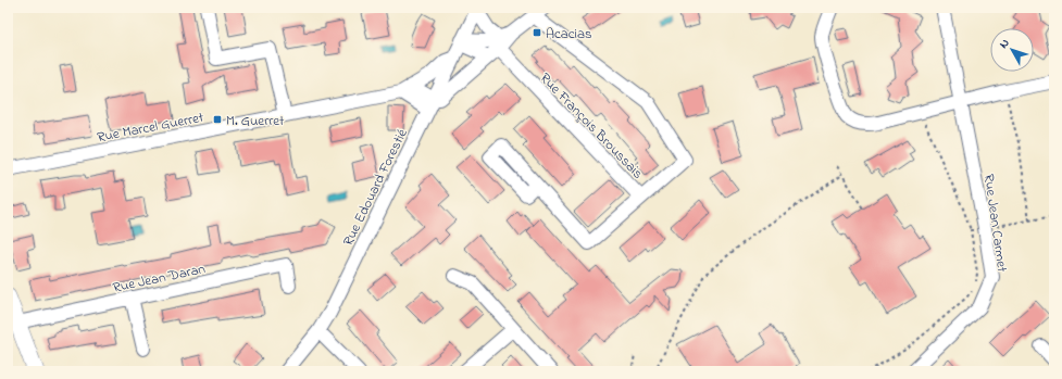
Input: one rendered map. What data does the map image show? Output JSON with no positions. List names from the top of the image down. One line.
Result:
{"streets":{"street":["Rue François Broussais","Rue Marcel Guerret","Rue Edouard Forestié","Rue Jean Carmet","Rue Jean Daran"]},"crossings":[["Rue Marcel Guerret","Rue Edouard Forestié"]],"places":{"transit":["Acacias","M. Guerret"]},"north":"top left"}
